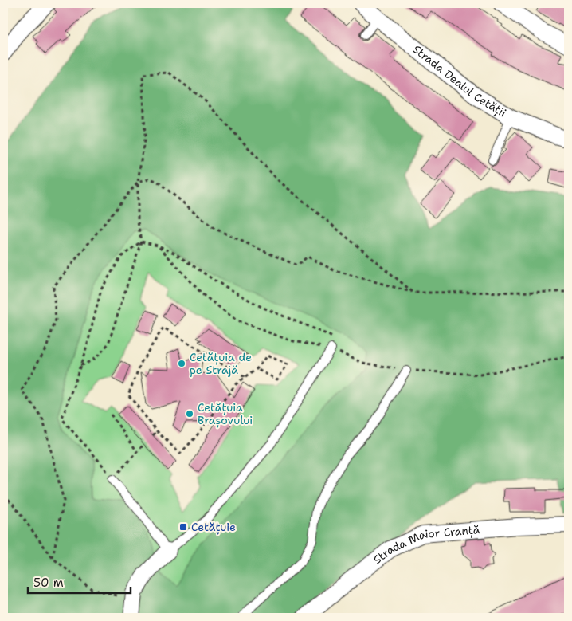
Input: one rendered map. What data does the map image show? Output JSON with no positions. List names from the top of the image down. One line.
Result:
{"streets":{"street":["Strada Dealul Cetății","Strada Maior Cranță"]},"places":{"other":["Cetățuia de pe Strajă","Cetățuia Brașovului"],"transit":["Cetățuie"]},"scale_bar":"50 m"}
